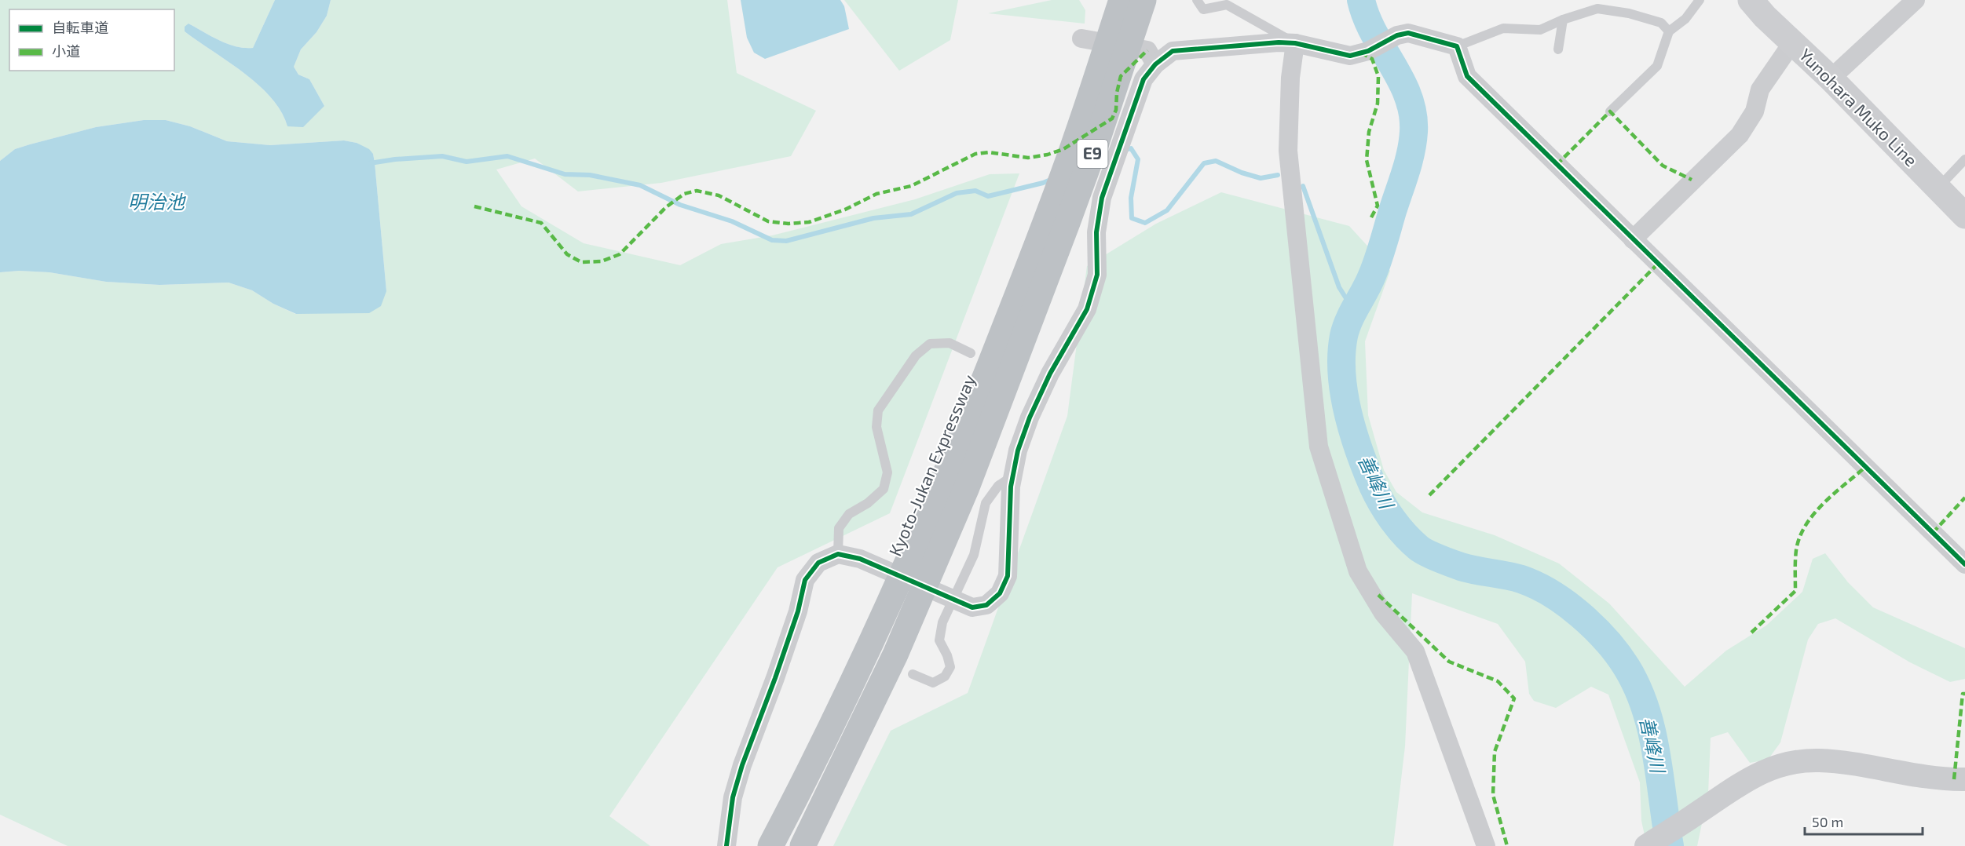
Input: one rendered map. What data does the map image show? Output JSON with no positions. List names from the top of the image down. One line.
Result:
{"streets":{"highway":["E9","Kyoto-Jukan Expressway"],"main road":["Yunohara Muko Line"]},"water":["明治池","善峰川"],"legend":["自転車道","小道"],"scale_bar":"50 m"}
